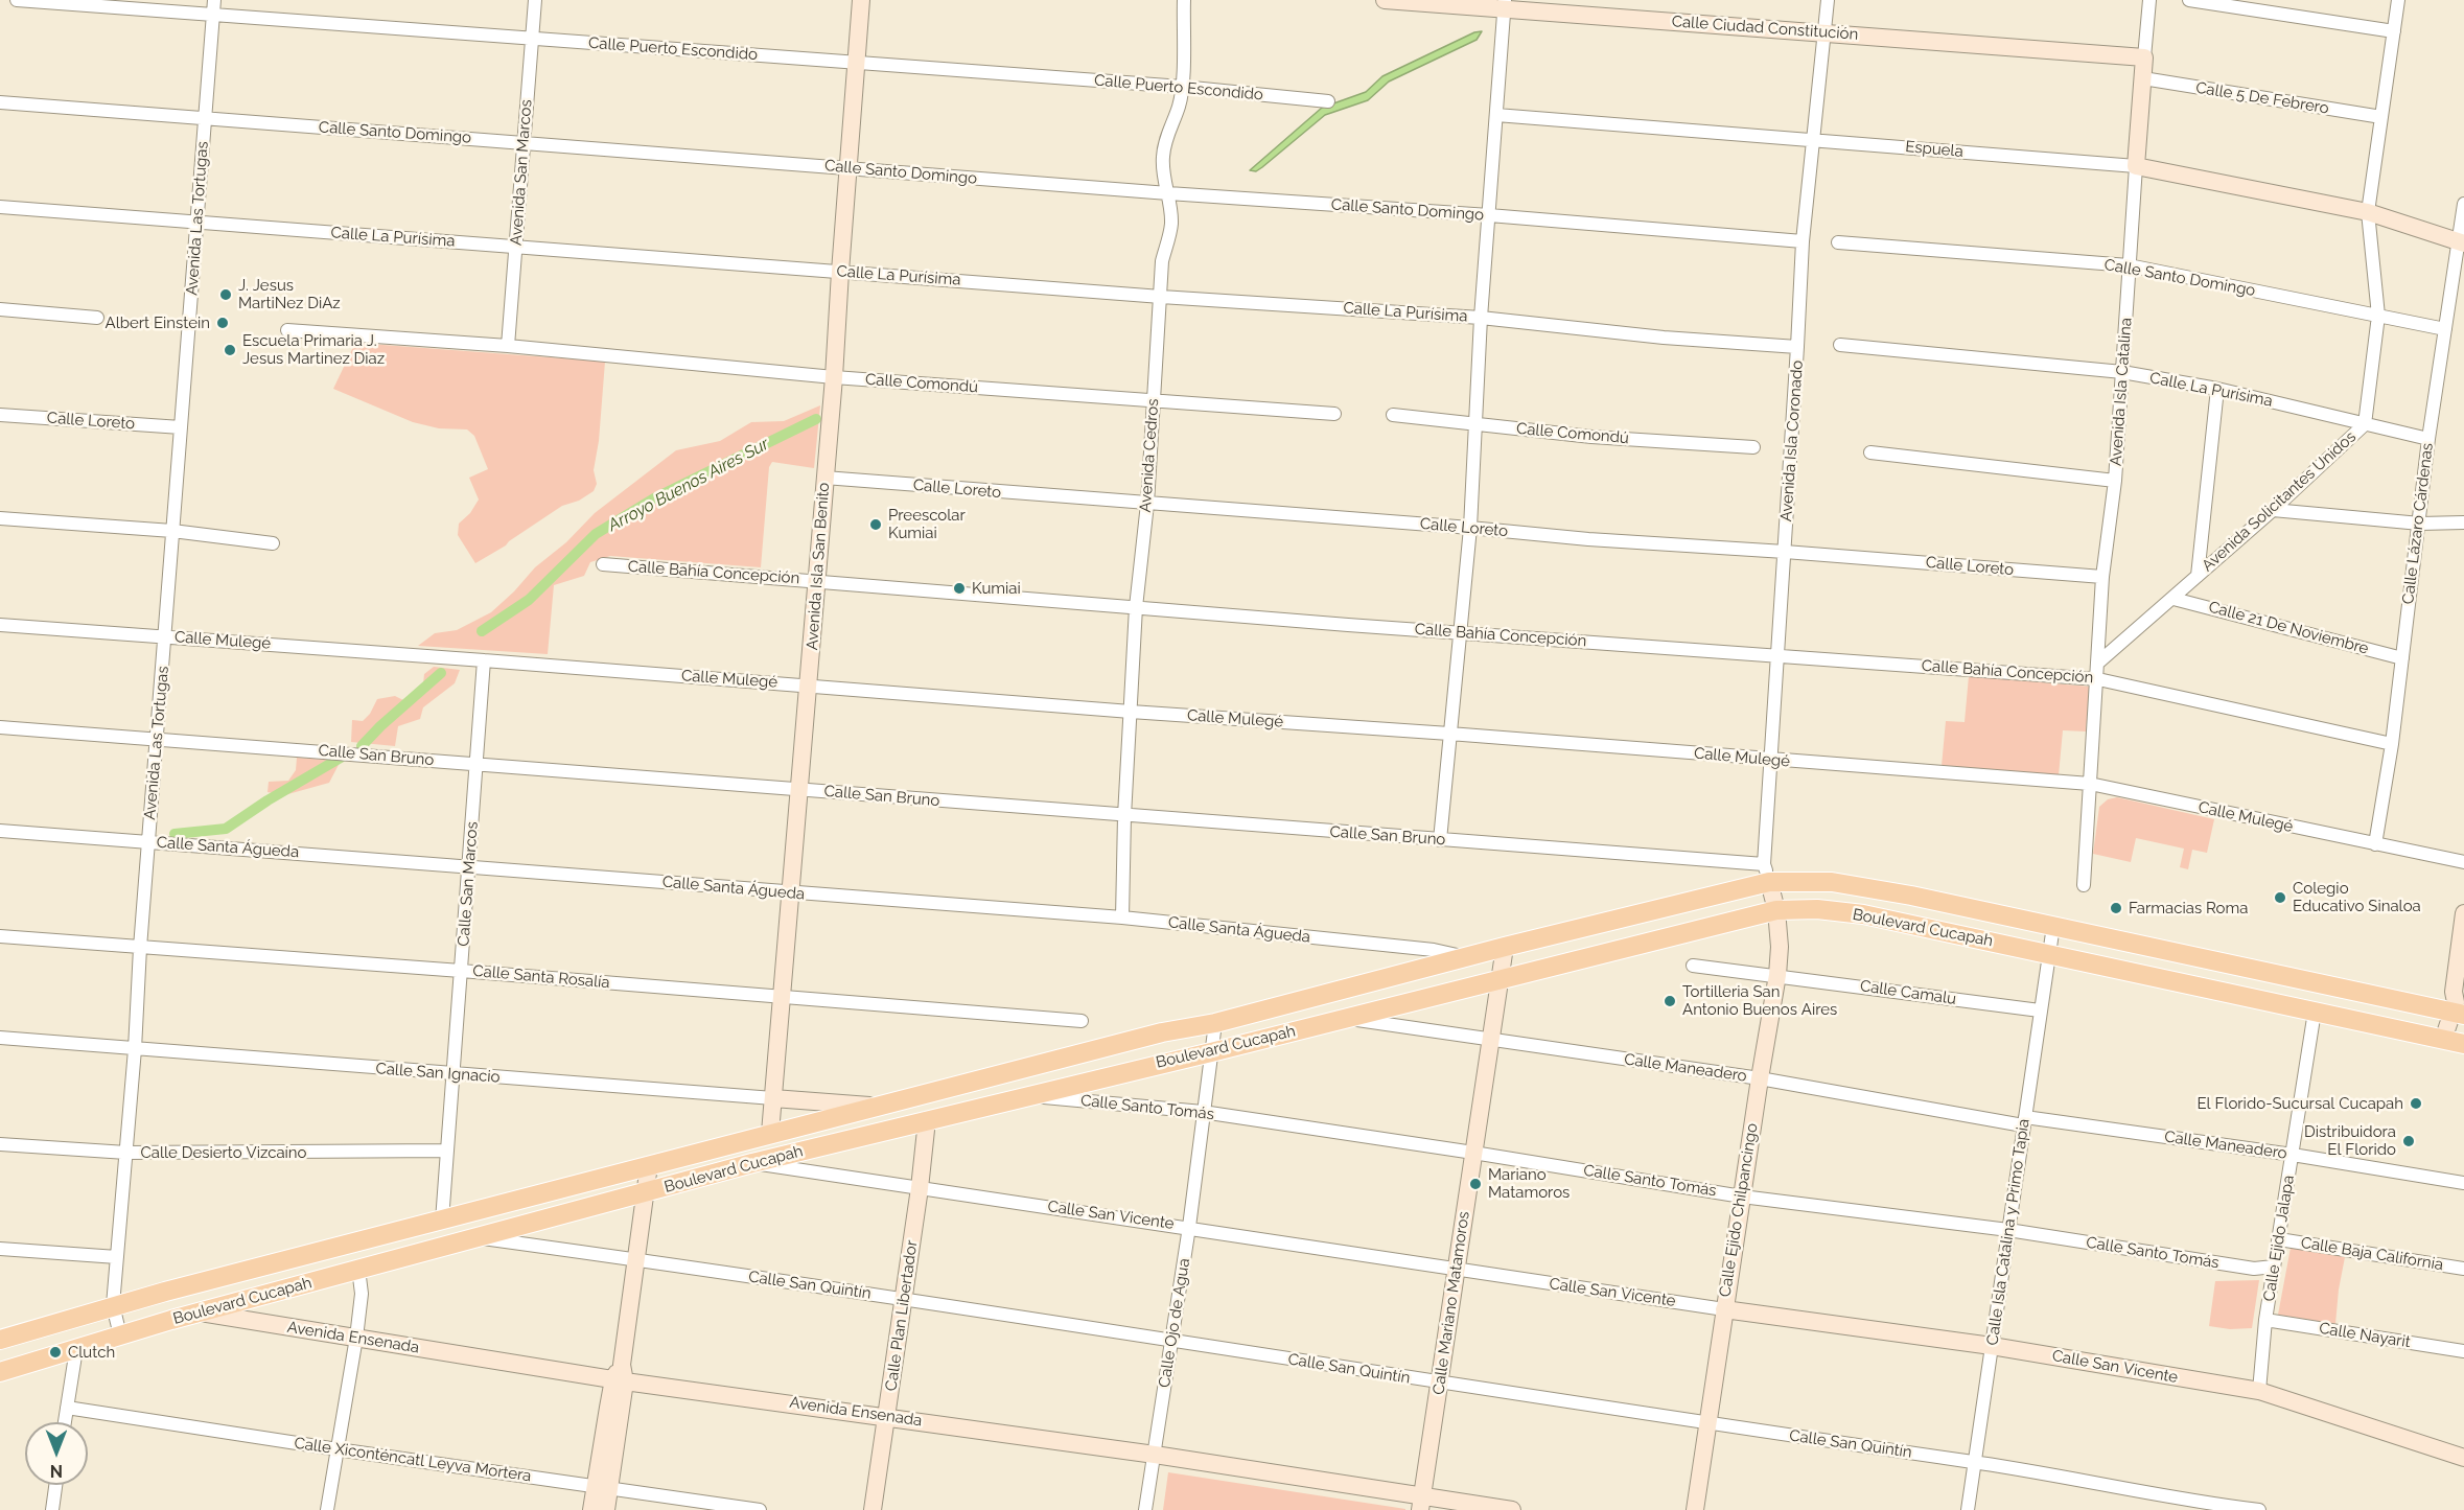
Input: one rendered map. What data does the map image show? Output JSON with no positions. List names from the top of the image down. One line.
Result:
{"streets":{"main road":["Boulevard Cucapah"],"street":["Calle Ciudad Constitución","Calle Puerto Escondido","Calle 5 De Febrero","Calle Santo Domingo","Espuela","Avenida San Marcos","Avenida Las Tortugas","Calle La Purísima","Calle Comondú","Avenida Isla Catalina","Calle Loreto","Avenida Isla Coronado","Avenida Cedros","Avenida Solicitantes Unidos","Calle Lázaro Cárdenas","Avenida Isla San Benito","Calle Bahía Concepción","Calle 21 De Noviembre","Calle Mulegé","Calle San Bruno","Calle Santa Águeda","Calle San Marcos","Calle Santa Rosalía","Calle Camalu","Calle Maneadero","Calle San Ignacio","Calle Santo Tomás","Calle Desierto Vizcaíno","Calle Ejido Chilpancingo","Calle San Vicente","Calle Isla Catalina y Primo Tapia","Calle Ejido Jalapa","Calle Baja California","Calle San Quintín","Calle Mariano Matamoros","Calle Plan Libertador","Calle Ojo de Agua","Calle Nayarit","Avenida Ensenada","Calle Xiconténcatl Leyva Mortera"]},"crossings":[["Calle Ciudad Constitución","Avenida Isla Catalina"],["Calle Ciudad Constitución","Avenida Isla Coronado"],["Calle Puerto Escondido","Avenida San Marcos"],["Calle Puerto Escondido","Avenida Las Tortugas"],["Calle Puerto Escondido","Avenida Cedros"],["Calle Puerto Escondido","Avenida Isla San Benito"],["Calle 5 De Febrero","Avenida Isla Catalina"],["Calle 5 De Febrero","Avenida Solicitantes Unidos"],["Calle Santo Domingo","Avenida San Marcos"],["Calle Santo Domingo","Avenida Las Tortugas"],["Calle Santo Domingo","Avenida Isla Catalina"],["Calle Santo Domingo","Avenida Isla Coronado"],["Calle Santo Domingo","Avenida Cedros"],["Calle Santo Domingo","Avenida Solicitantes Unidos"],["Calle Santo Domingo","Calle Lázaro Cárdenas"],["Calle Santo Domingo","Avenida Isla San Benito"],["Espuela","Avenida Isla Catalina"],["Espuela","Avenida Isla Coronado"],["Espuela","Avenida Solicitantes Unidos"],["Avenida San Marcos","Calle La Purísima"],["Avenida San Marcos","Calle Comondú"],["Avenida Las Tortugas","Calle La Purísima"],["Avenida Las Tortugas","Calle Loreto"],["Avenida Las Tortugas","Calle Mulegé"],["Avenida Las Tortugas","Calle San Bruno"],["Avenida Las Tortugas","Calle Santa Águeda"],["Avenida Las Tortugas","Boulevard Cucapah"],["Avenida Las Tortugas","Calle Santa Rosalía"],["Avenida Las Tortugas","Calle San Ignacio"],["Avenida Las Tortugas","Calle Desierto Vizcaíno"],["Calle La Purísima","Avenida Isla Catalina"],["Calle La Purísima","Avenida Isla Coronado"],["Calle La Purísima","Avenida Cedros"],["Calle La Purísima","Avenida Solicitantes Unidos"],["Calle La Purísima","Calle Lázaro Cárdenas"],["Calle La Purísima","Avenida Isla San Benito"],["Calle Comondú","Avenida Cedros"],["Calle Comondú","Avenida Isla San Benito"],["Avenida Isla Catalina","Calle Loreto"],["Avenida Isla Catalina","Avenida Solicitantes Unidos"],["Avenida Isla Catalina","Calle Bahía Concepción"],["Avenida Isla Catalina","Calle Mulegé"],["Calle Loreto","Avenida Isla Coronado"],["Calle Loreto","Avenida Cedros"],["Calle Loreto","Avenida Isla San Benito"],["Avenida Isla Coronado","Calle Bahía Concepción"],["Avenida Isla Coronado","Calle Mulegé"],["Avenida Isla Coronado","Calle San Bruno"],["Avenida Isla Coronado","Boulevard Cucapah"],["Avenida Isla Coronado","Calle Ejido Chilpancingo"],["Avenida Cedros","Calle Bahía Concepción"],["Avenida Cedros","Calle Mulegé"],["Avenida Cedros","Calle San Bruno"],["Avenida Cedros","Calle Santa Águeda"],["Avenida Solicitantes Unidos","Calle 21 De Noviembre"],["Calle Lázaro Cárdenas","Calle Bahía Concepción"],["Calle Lázaro Cárdenas","Calle 21 De Noviembre"],["Calle Lázaro Cárdenas","Calle Mulegé"],["Avenida Isla San Benito","Calle Bahía Concepción"],["Avenida Isla San Benito","Calle Mulegé"],["Avenida Isla San Benito","Calle San Bruno"],["Avenida Isla San Benito","Calle Santa Águeda"],["Avenida Isla San Benito","Boulevard Cucapah"],["Avenida Isla San Benito","Calle Santa Rosalía"],["Avenida Isla San Benito","Calle San Ignacio"],["Calle Mulegé","Calle San Marcos"],["Calle San Bruno","Calle San Marcos"],["Calle San Bruno","Boulevard Cucapah"],["Calle San Bruno","Calle Ejido Chilpancingo"],["Calle Santa Águeda","Calle San Marcos"],["Calle Santa Águeda","Boulevard Cucapah"],["Calle San Marcos","Boulevard Cucapah"],["Calle San Marcos","Calle Santa Rosalía"],["Calle San Marcos","Calle San Ignacio"],["Calle San Marcos","Calle Desierto Vizcaíno"],["Boulevard Cucapah","Calle Maneadero"],["Boulevard Cucapah","Calle San Ignacio"],["Boulevard Cucapah","Calle Santo Tomás"],["Boulevard Cucapah","Calle Ejido Chilpancingo"],["Boulevard Cucapah","Calle San Vicente"],["Boulevard Cucapah","Calle Isla Catalina y Primo Tapia"],["Boulevard Cucapah","Calle Ejido Jalapa"],["Boulevard Cucapah","Calle San Quintín"],["Boulevard Cucapah","Calle Mariano Matamoros"],["Boulevard Cucapah","Calle Plan Libertador"],["Boulevard Cucapah","Calle Ojo de Agua"],["Boulevard Cucapah","Avenida Ensenada"],["Calle Camalu","Calle Ejido Chilpancingo"],["Calle Camalu","Calle Isla Catalina y Primo Tapia"],["Calle Maneadero","Calle Ejido Chilpancingo"],["Calle Maneadero","Calle Isla Catalina y Primo Tapia"],["Calle Maneadero","Calle Ejido Jalapa"],["Calle Maneadero","Calle Mariano Matamoros"],["Calle Santo Tomás","Calle Ejido Chilpancingo"],["Calle Santo Tomás","Calle Isla Catalina y Primo Tapia"],["Calle Santo Tomás","Calle Ejido Jalapa"],["Calle Santo Tomás","Calle Mariano Matamoros"],["Calle Santo Tomás","Calle Ojo de Agua"],["Calle Ejido Chilpancingo","Calle San Vicente"],["Calle Ejido Chilpancingo","Calle San Quintín"],["Calle San Vicente","Calle Isla Catalina y Primo Tapia"],["Calle San Vicente","Calle Ejido Jalapa"],["Calle San Vicente","Calle Mariano Matamoros"],["Calle San Vicente","Calle Plan Libertador"],["Calle San Vicente","Calle Ojo de Agua"],["Calle Isla Catalina y Primo Tapia","Calle San Quintín"],["Calle Ejido Jalapa","Calle Baja California"],["Calle Ejido Jalapa","Calle Nayarit"],["Calle San Quintín","Calle Mariano Matamoros"],["Calle San Quintín","Calle Plan Libertador"],["Calle San Quintín","Calle Ojo de Agua"],["Calle Mariano Matamoros","Avenida Ensenada"],["Calle Plan Libertador","Avenida Ensenada"],["Calle Ojo de Agua","Avenida Ensenada"]],"water":["Arroyo Buenos Aires Sur"],"places":["J. Jesus MartiNez DiAz","Albert Einstein","Escuela Primaria J. Jesus Martinez Diaz","Preescolar Kumiai","Kumiai","Colegio Educativo Sinaloa","Farmacias Roma","Tortilleria San Antonio Buenos Aires","El Florido-Sucursal Cucapah","Distribuidora El Florido","Mariano Matamoros","Clutch"],"north":"bottom"}
